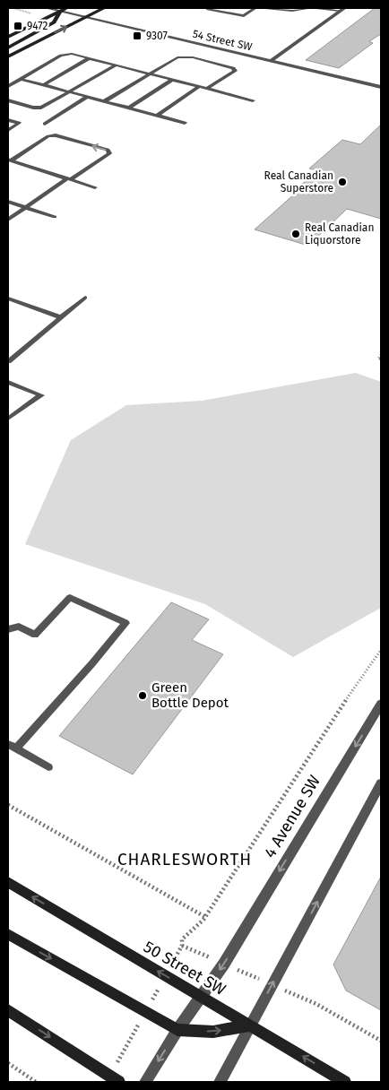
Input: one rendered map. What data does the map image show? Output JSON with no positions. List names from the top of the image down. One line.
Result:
{"streets":{"main road":["50 Street SW"],"street":["54 Street SW","4 Avenue SW"]},"crossings":[["4 Avenue SW","50 Street SW"]],"districts":["CHARLESWORTH"],"places":{"transit":["9472","9307"],"other":["Real Canadian Superstore","Real Canadian Liquorstore","Green Bottle Depot"]}}
